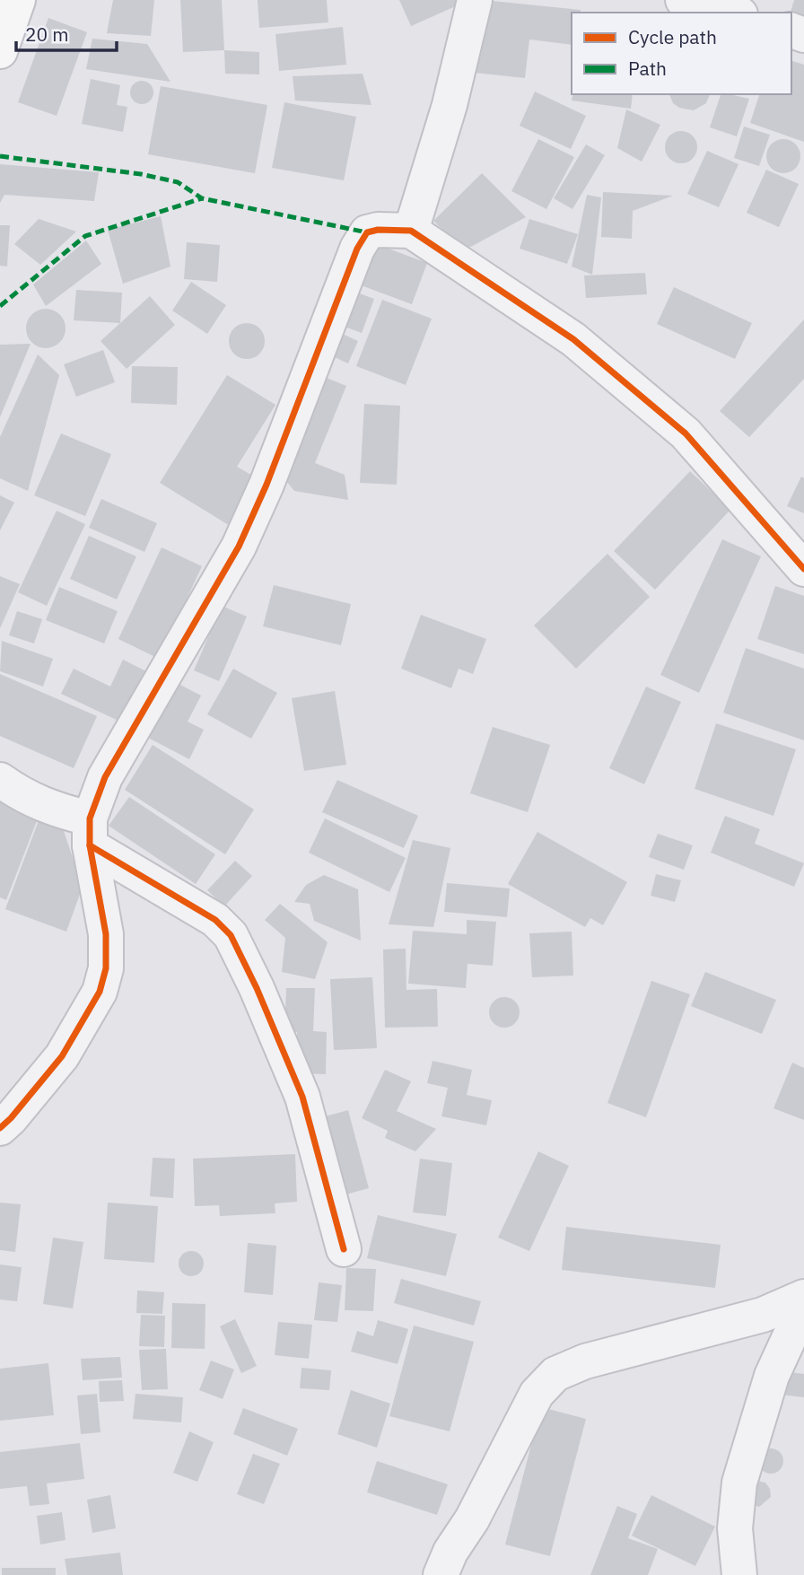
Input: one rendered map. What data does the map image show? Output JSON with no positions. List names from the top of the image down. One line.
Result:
{"legend":["Cycle path","Path"],"scale_bar":"20 m"}
